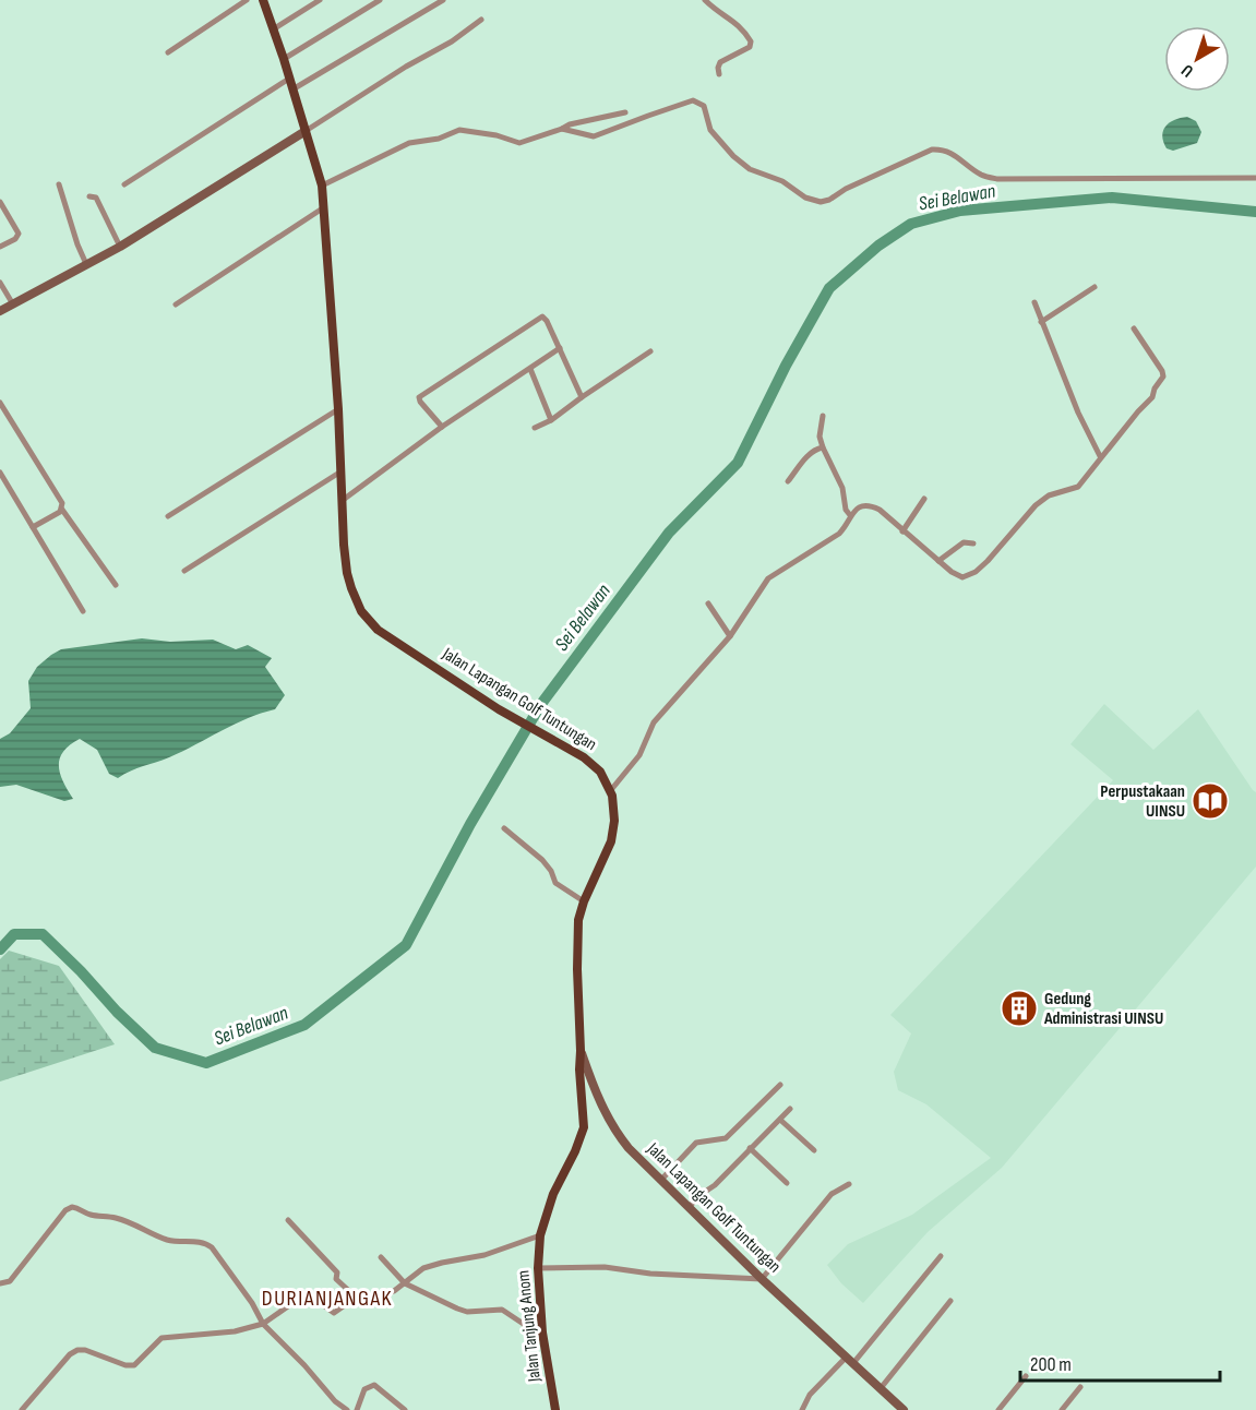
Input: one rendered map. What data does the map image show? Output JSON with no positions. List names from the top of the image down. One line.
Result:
{"streets":{"main road":["Jalan Lapangan Golf Tuntungan","Jalan Tanjung Anom"]},"crossings":[["Jalan Lapangan Golf Tuntungan","Jalan Tanjung Anom"]],"districts":["DURIANJANGAK"],"water":["Sei Belawan"],"places":{"library":["Perpustakaan UINSU"],"building":["Gedung Administrasi UINSU"]},"scale_bar":"200 m","north":"bottom left"}
